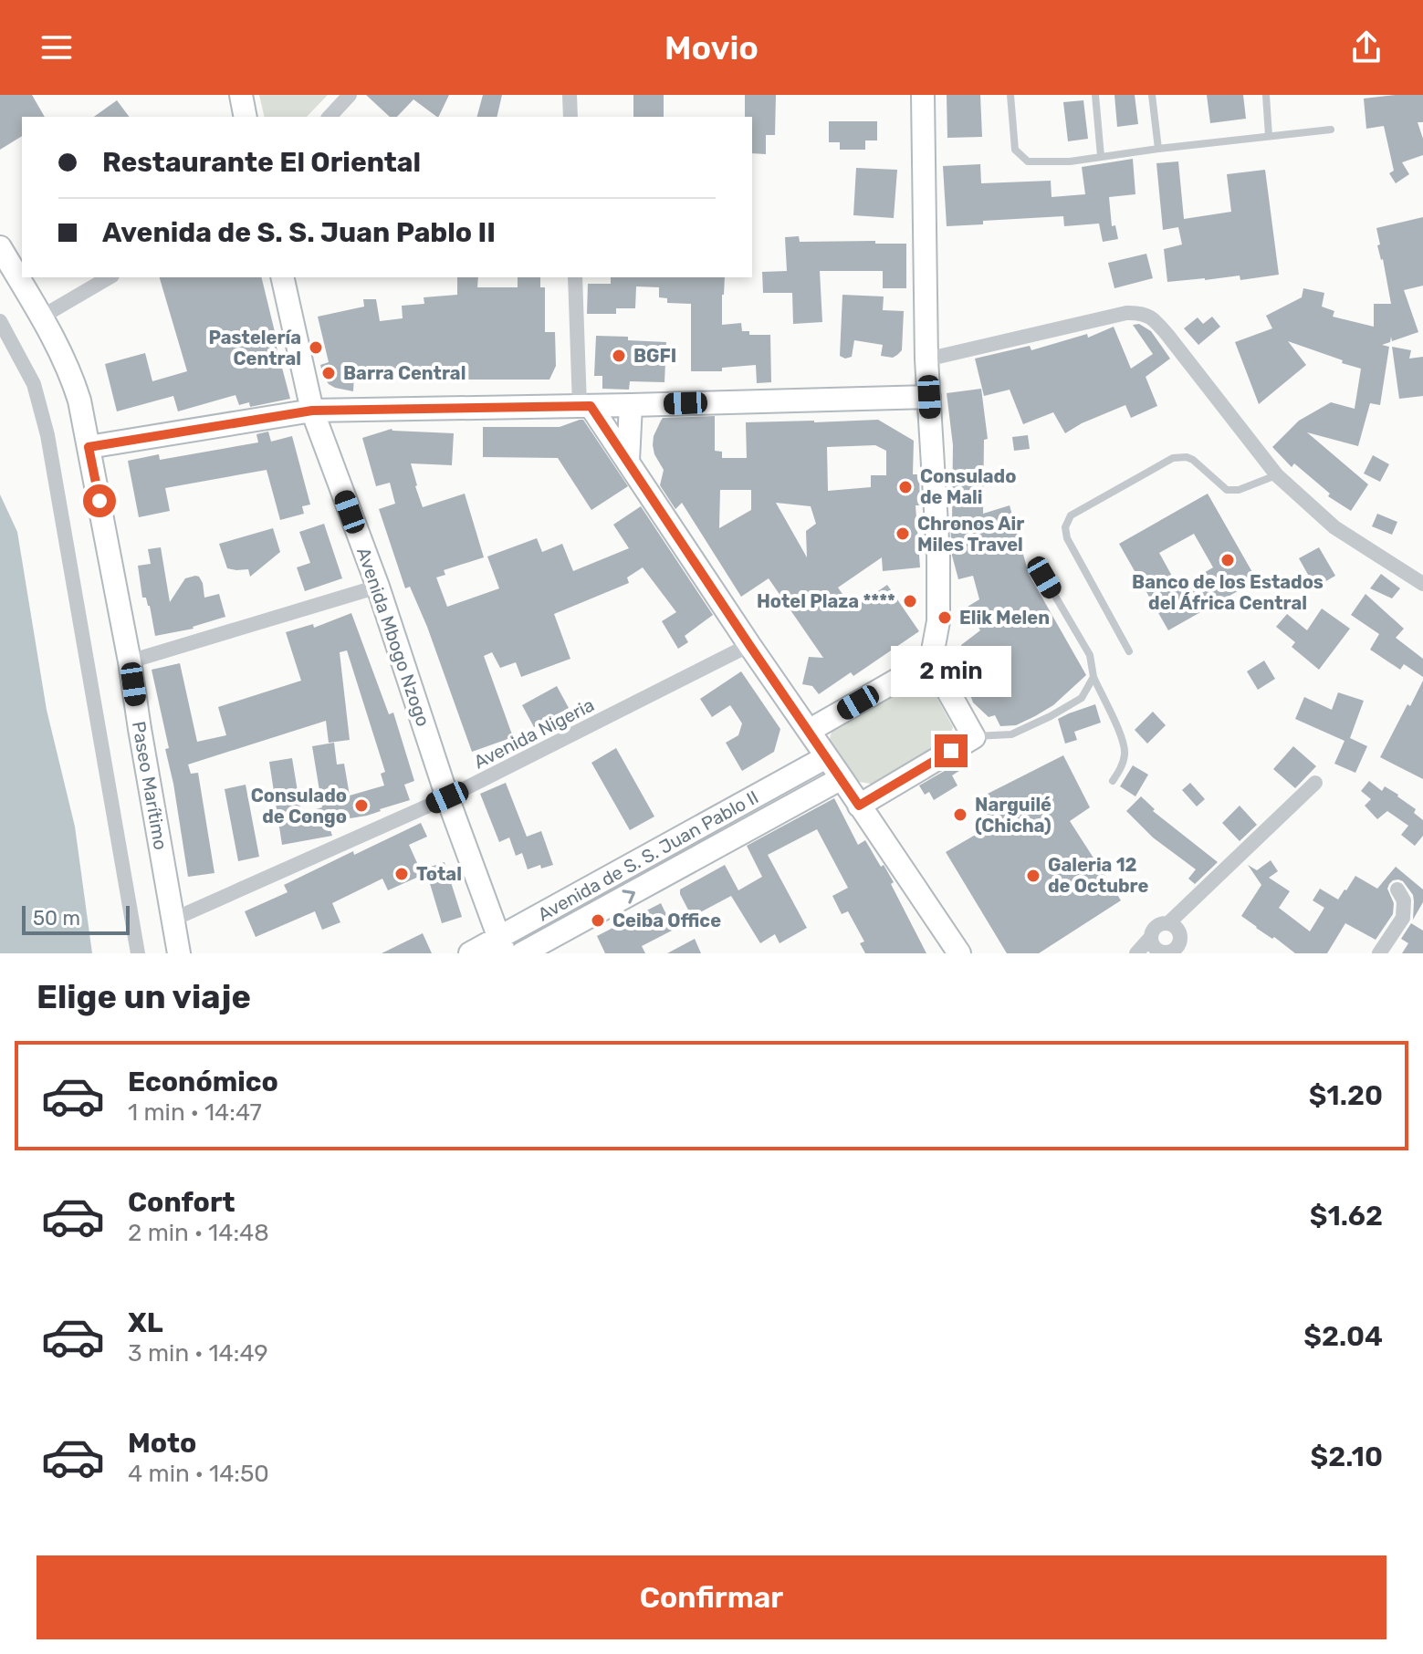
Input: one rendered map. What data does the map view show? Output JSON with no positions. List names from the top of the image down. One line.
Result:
{"streets":{"street":["Avenida Mbogo Nzogo","Avenida Nigeria","Paseo Marítimo","Avenida de S. S. Juan Pablo II"]},"crossings":[["Avenida Mbogo Nzogo","Avenida Nigeria"],["Avenida Mbogo Nzogo","Avenida de S. S. Juan Pablo II"],["Avenida Nigeria","Paseo Marítimo"]],"places":["Pastelería Central","BGFI","Barra Central","Consulado de Mali","Chronos Air Miles Travel","Banco de los Estados del África Central","Hotel Plaza ****","Elik Melen","Consulado de Congo","Narguilé (Chicha)","Total","Galeria 12 de Octubre","Ceiba Office"],"scale_bar":"50 m","page":{"header":"Movio","banner":["Restaurante El Oriental","Avenida de S. S. Juan Pablo II"],"bubble":"2 min","scale":"50 m","heading":"Elige un viaje","list":[{"name":"Económico","note":"1 min · 14:47","value":"$1.20"},{"name":"Confort","note":"2 min · 14:48","value":"$1.62"},{"name":"XL","note":"3 min · 14:49","value":"$2.04"},{"name":"Moto","note":"4 min · 14:50","value":"$2.10"}],"buttons":"Confirmar"}}
